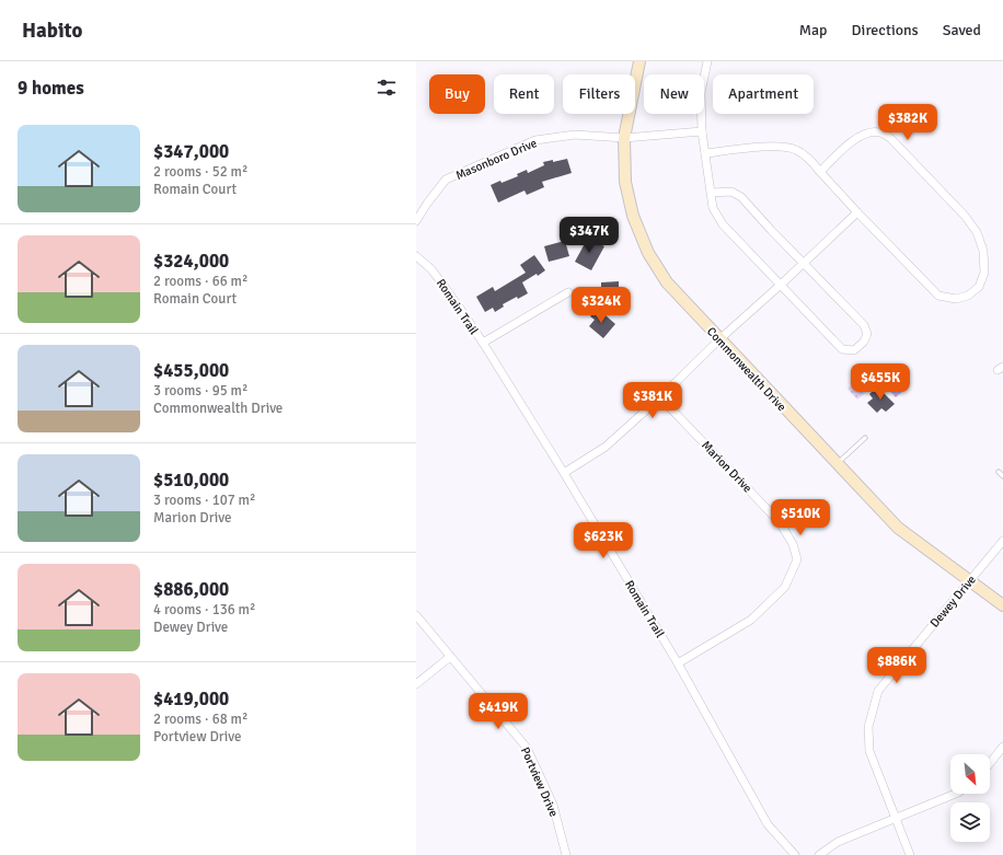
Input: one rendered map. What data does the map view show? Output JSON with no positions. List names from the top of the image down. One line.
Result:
{"streets":{"street":["Masonboro Drive","Romain Trail","Commonwealth Drive","Marion Drive","Dewey Drive","Portview Drive"]},"crossings":[["Masonboro Drive","Commonwealth Drive"],["Romain Trail","Marion Drive"],["Commonwealth Drive","Dewey Drive"]],"north":"bottom right","page":{"header":"Habito","nav":["Map","Directions","Saved"],"heading":"9 homes","chip":["Buy","Rent","Filters","New","Apartment"],"price":["$382K","$347K","$324K","$455K","$381K","$510K","$623K","$886K","$419K"],"list":[{"name":"$347,000","note":"2 rooms · 52 m² · Romain Court"},{"name":"$324,000","note":"2 rooms · 66 m² · Romain Court"},{"name":"$455,000","note":"3 rooms · 95 m² · Commonwealth Drive"},{"name":"$510,000","note":"3 rooms · 107 m² · Marion Drive"},{"name":"$886,000","note":"4 rooms · 136 m² · Dewey Drive"},{"name":"$419,000","note":"2 rooms · 68 m² · Portview Drive"}]}}
